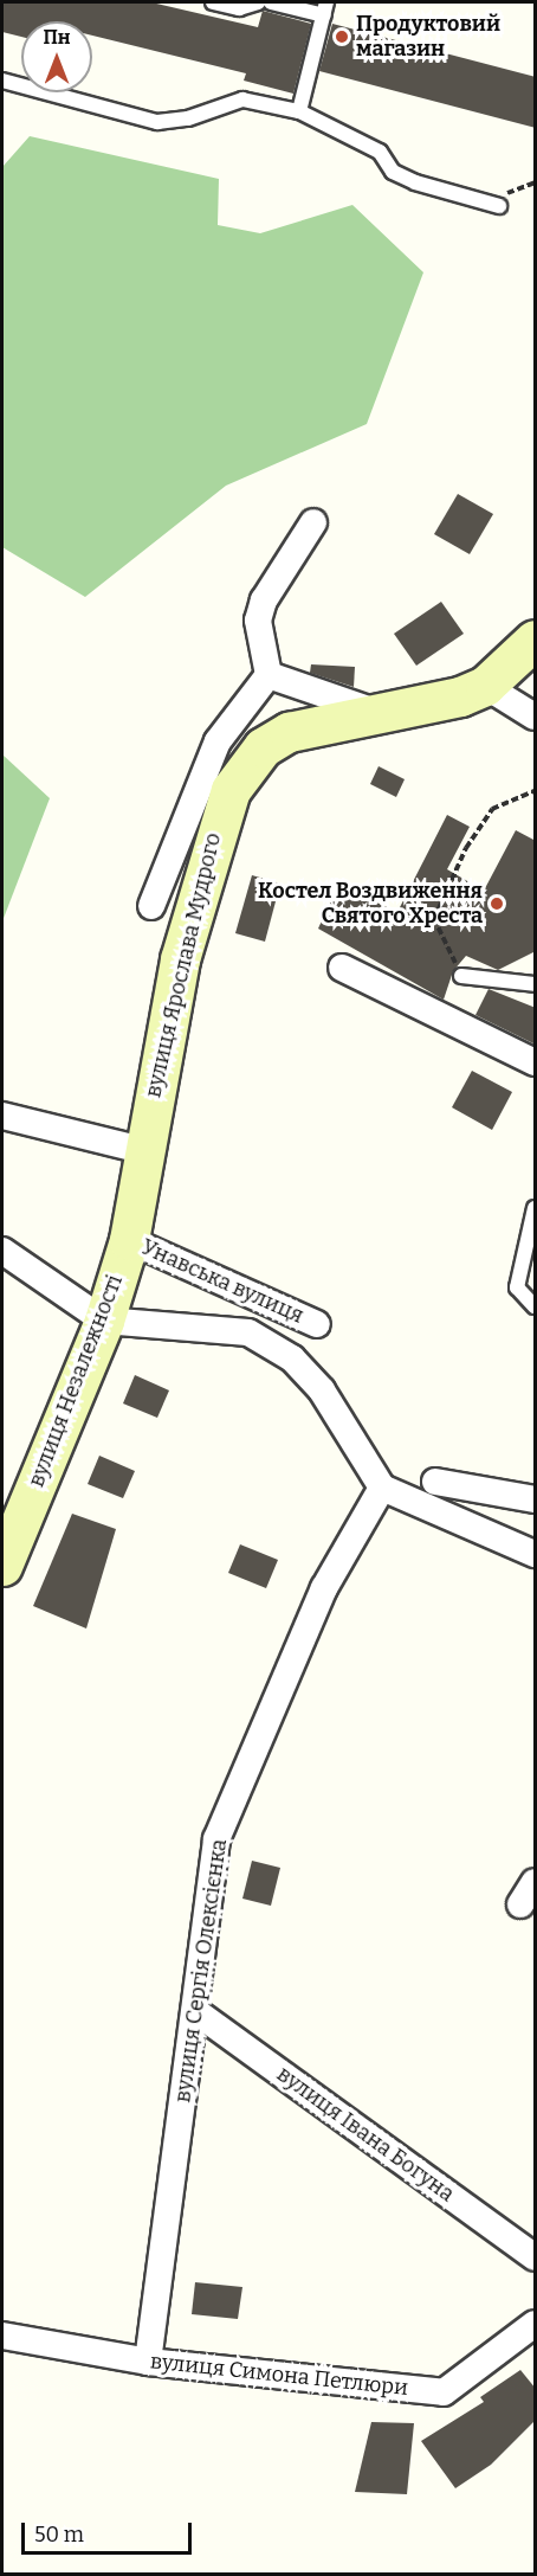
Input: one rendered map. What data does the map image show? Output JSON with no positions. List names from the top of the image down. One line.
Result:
{"streets":{"street":["вулиця Ярослава Мудрого","Унавська вулиця","вулиця Незалежності","вулиця Сергія Олексієнка","вулиця Івана Богуна","вулиця Симона Петлюри"]},"crossings":[["вулиця Ярослава Мудрого","вулиця Незалежності"],["Унавська вулиця","вулиця Незалежності"],["Унавська вулиця","вулиця Сергія Олексієнка"],["вулиця Сергія Олексієнка","вулиця Івана Богуна"],["вулиця Сергія Олексієнка","вулиця Симона Петлюри"]],"places":["Продуктовий магазин","Костел Воздвиження Святого Хреста"],"scale_bar":"50 m","north":"top"}
